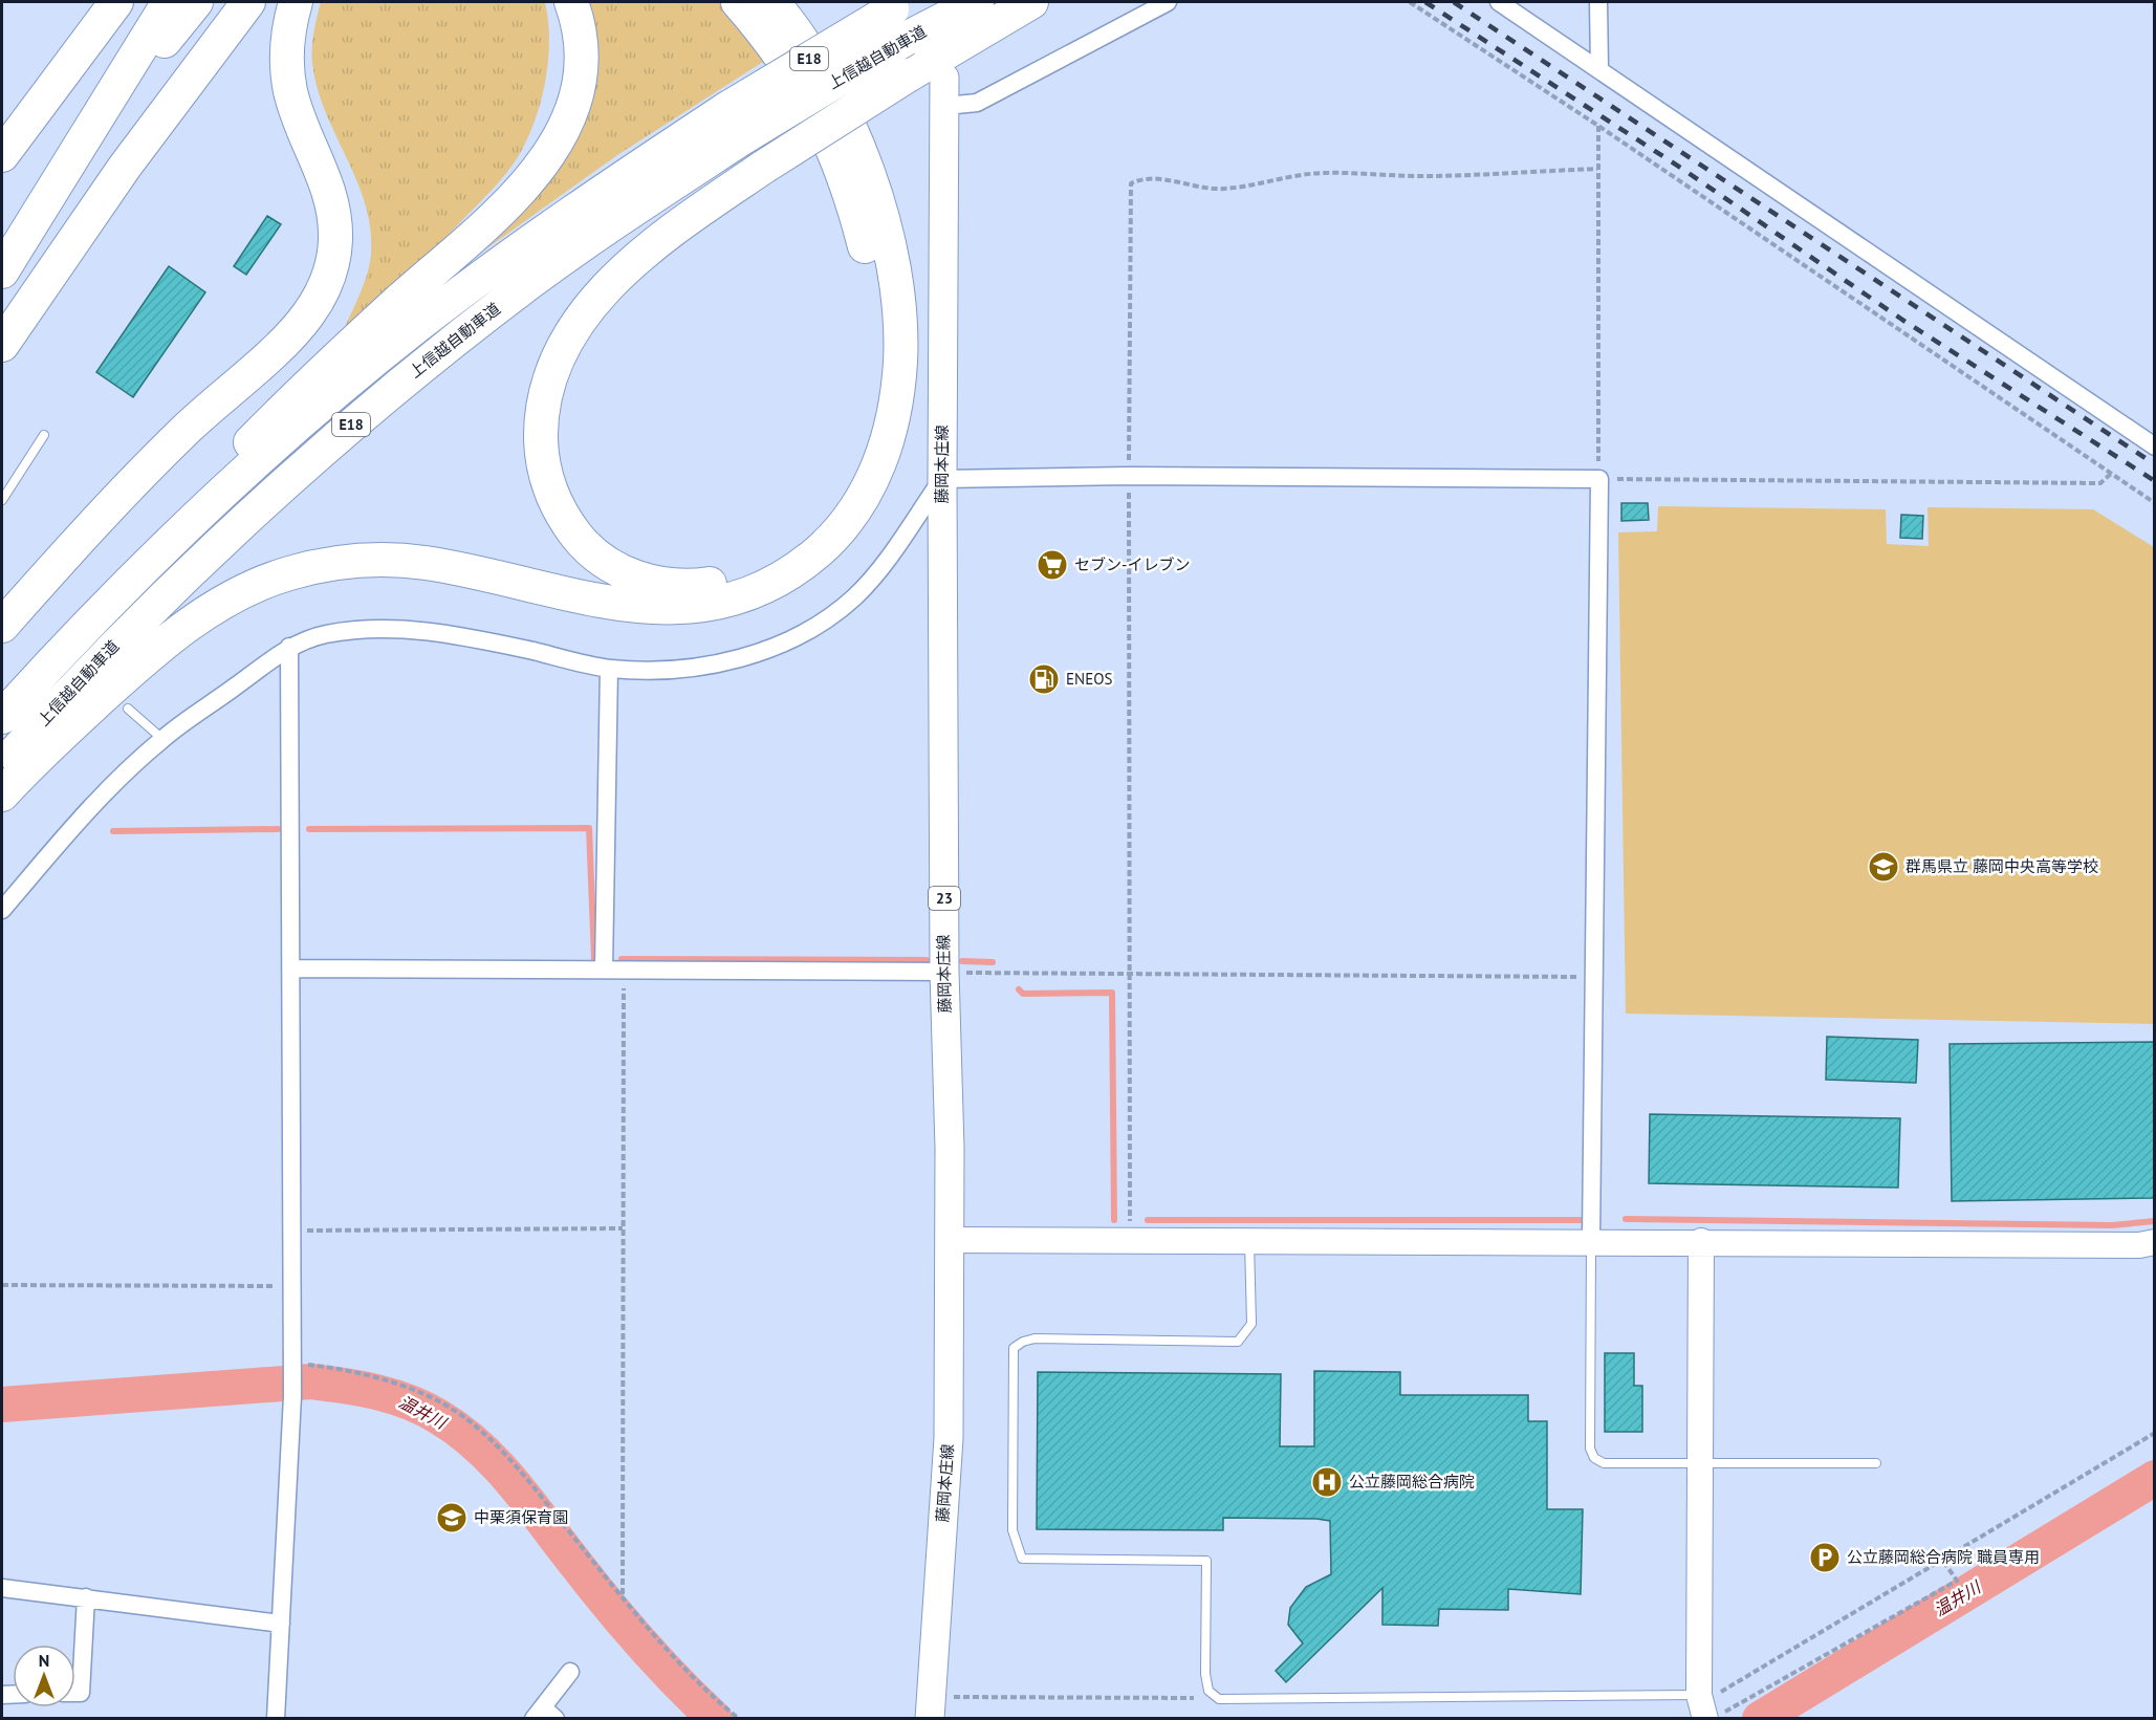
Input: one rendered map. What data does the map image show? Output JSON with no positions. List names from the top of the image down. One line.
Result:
{"streets":{"highway":["上信越自動車道","E18"],"main road":["藤岡本庄線","23"]},"water":["温井川"],"places":{"supermarket":["セブン-イレブン"],"fuel station":["ENEOS"],"school or university":["群馬県立 藤岡中央高等学校","中栗須保育園"],"hospital":["公立藤岡総合病院"],"parking":["公立藤岡総合病院 職員専用"]},"north":"top"}
